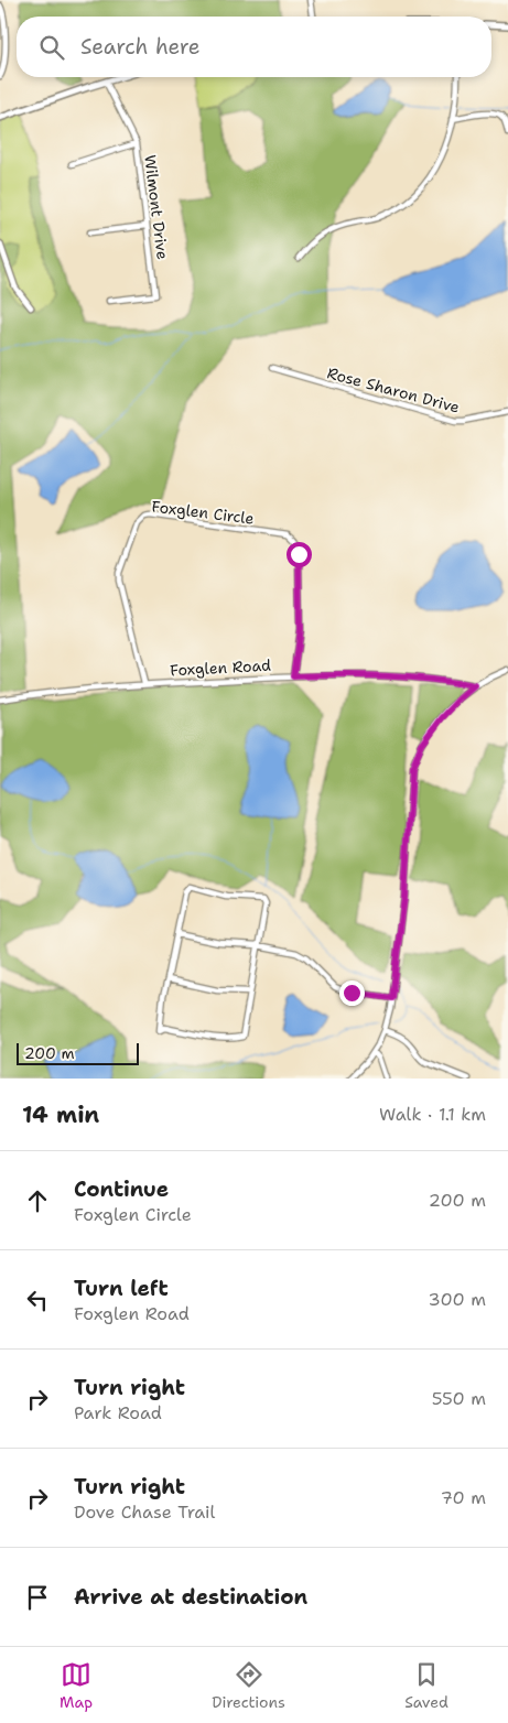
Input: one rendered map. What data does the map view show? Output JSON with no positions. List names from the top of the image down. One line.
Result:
{"streets":{"street":["Wilmont Drive","Rose Sharon Drive","Foxglen Circle","Foxglen Road"]},"crossings":[["Foxglen Circle","Foxglen Road"]],"scale_bar":"200 m","page":{"search":"Search here","scale":"200 m","heading":["14 min","Walk · 1.1 km"],"list":[["Continue","Foxglen Circle","200 m"],["Turn left","Foxglen Road","300 m"],["Turn right","Park Road","550 m"],["Turn right","Dove Chase Trail","70 m"],"Arrive at destination"],"nav":["Map","Directions","Saved"]}}
